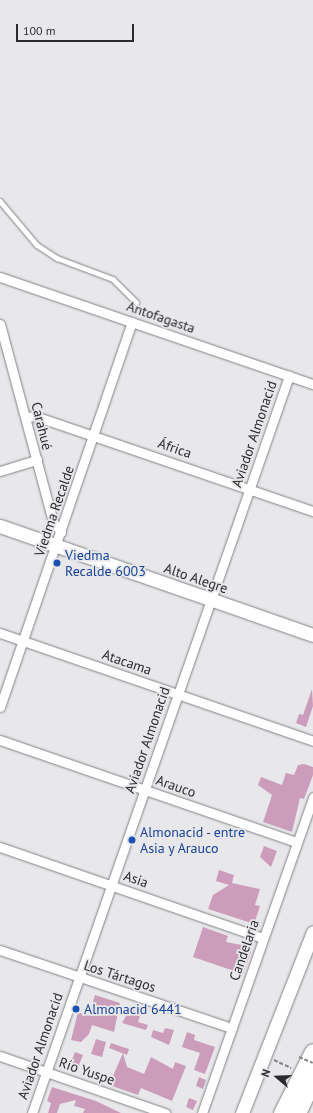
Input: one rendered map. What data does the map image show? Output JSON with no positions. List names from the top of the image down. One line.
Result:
{"streets":{"main road":["Alto Alegre"],"street":["Antofagasta","Carahué","Aviador Almonacid","África","Viedma Recalde","Atacama","Arauco","Asia","Candelaria","Los Tártagos","Río Yuspe"]},"crossings":[["Antofagasta","Aviador Almonacid"],["Antofagasta","Viedma Recalde"],["Carahué","África"],["Carahué","Viedma Recalde"],["Aviador Almonacid","África"],["Aviador Almonacid","Alto Alegre"],["Aviador Almonacid","Atacama"],["Aviador Almonacid","Arauco"],["Aviador Almonacid","Asia"],["Aviador Almonacid","Los Tártagos"],["Aviador Almonacid","Río Yuspe"],["África","Viedma Recalde"],["Viedma Recalde","Alto Alegre"],["Viedma Recalde","Atacama"],["Arauco","Candelaria"],["Asia","Candelaria"],["Candelaria","Los Tártagos"]],"places":["Viedma Recalde 6003","Almonacid - entre Asia y Arauco","Almonacid 6441"],"scale_bar":"100 m","north":"left"}
